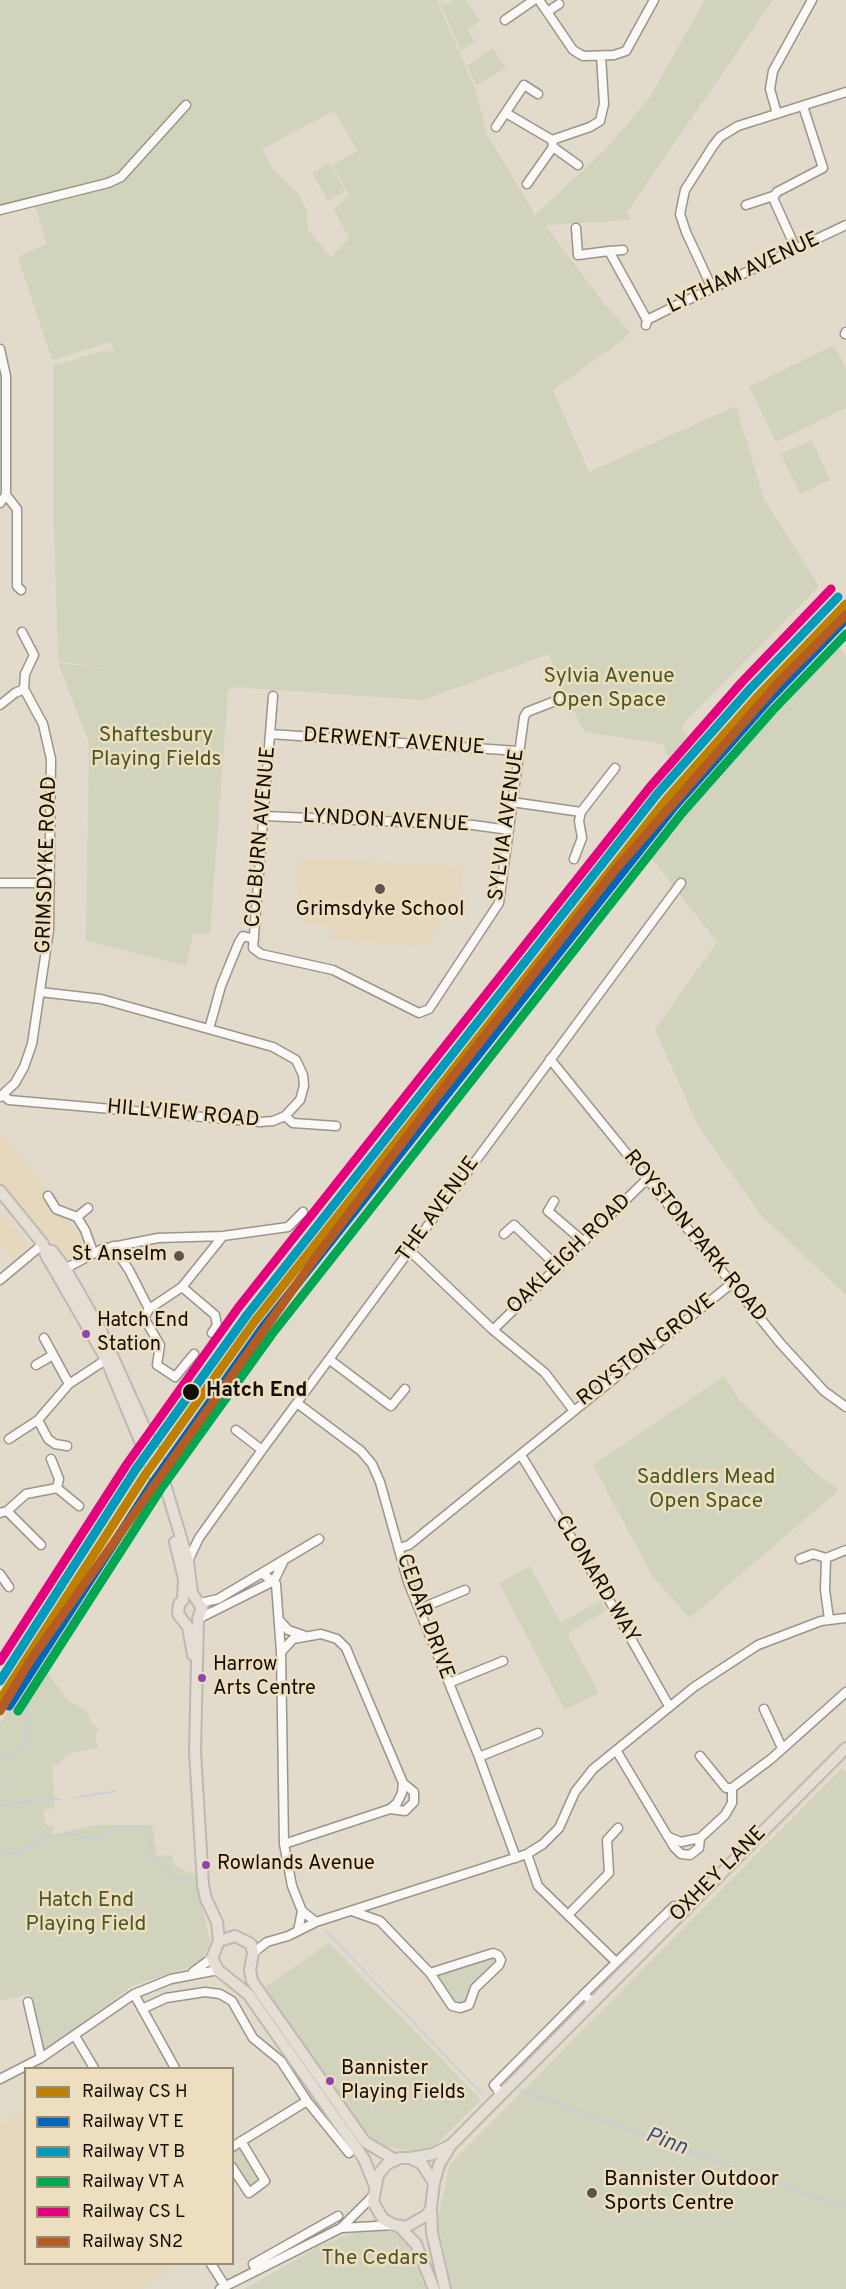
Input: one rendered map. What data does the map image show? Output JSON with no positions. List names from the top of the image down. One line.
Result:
{"streets":{"main road":["OXHEY LANE"],"street":["LYTHAM AVENUE","DERWENT AVENUE","LYNDON AVENUE","SYLVIA AVENUE","COLBURN AVENUE","GRIMSDYKE ROAD","HILLVIEW ROAD","THE AVENUE","ROYSTON PARK ROAD","OAKLEIGH ROAD","ROYSTON GROVE","CLONARD WAY","CEDAR DRIVE"]},"crossings":[["DERWENT AVENUE","SYLVIA AVENUE"],["DERWENT AVENUE","COLBURN AVENUE"],["LYNDON AVENUE","SYLVIA AVENUE"],["LYNDON AVENUE","COLBURN AVENUE"],["SYLVIA AVENUE","COLBURN AVENUE"],["COLBURN AVENUE","HILLVIEW ROAD"],["GRIMSDYKE ROAD","HILLVIEW ROAD"],["THE AVENUE","ROYSTON PARK ROAD"],["THE AVENUE","ROYSTON GROVE"],["THE AVENUE","CEDAR DRIVE"],["ROYSTON PARK ROAD","OAKLEIGH ROAD"],["ROYSTON PARK ROAD","ROYSTON GROVE"],["OAKLEIGH ROAD","ROYSTON GROVE"]],"water":["Pinn"],"parks":["Sylvia Avenue Open Space","Shaftesbury Playing Fields","Saddlers Mead Open Space","Hatch End Playing Field","The Cedars"],"places":["Grimsdyke School","St Anselm","Hatch End Station","Hatch End","Harrow Arts Centre","Rowlands Avenue","Bannister Playing Fields","Bannister Outdoor Sports Centre"],"lines":["rail line SN2"],"legend":["Railway CS H","Railway VT E","Railway VT B","Railway VT A","Railway CS L","Railway SN2"]}
